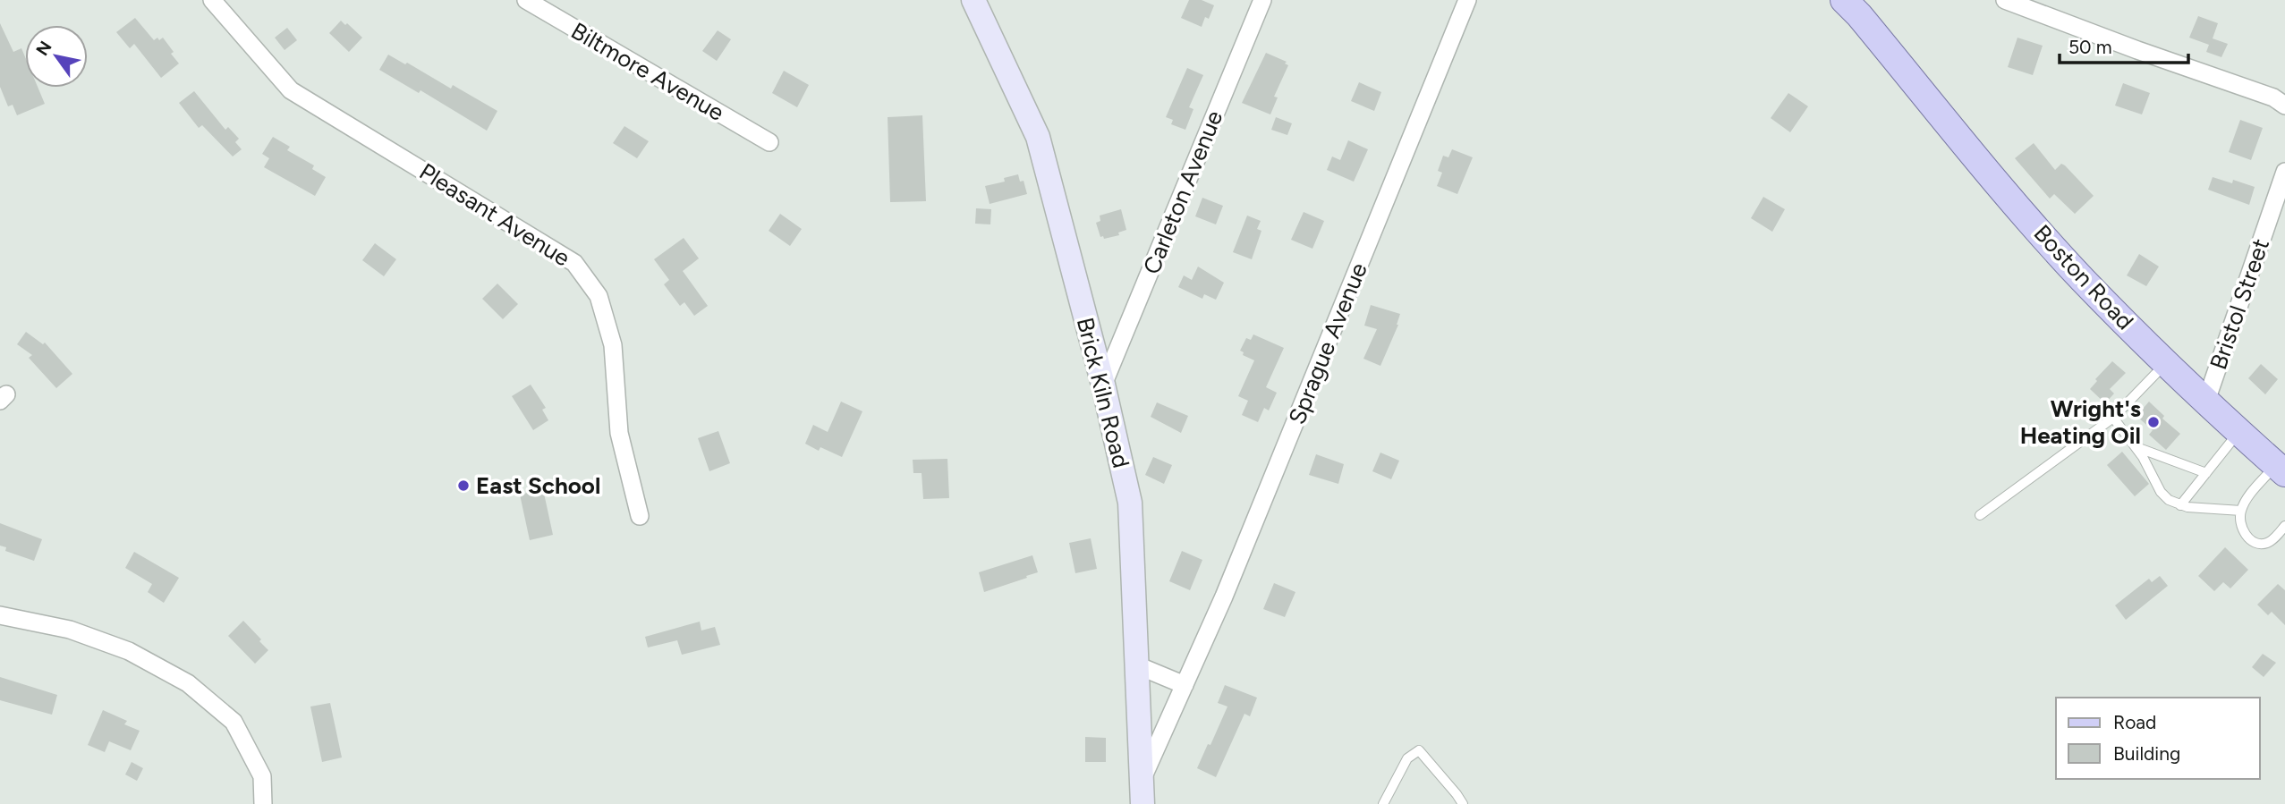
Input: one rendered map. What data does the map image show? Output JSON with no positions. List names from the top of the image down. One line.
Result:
{"streets":{"main road":["Boston Road"],"street":["Biltmore Avenue","Carleton Avenue","Pleasant Avenue","Bristol Street","Sprague Avenue","Brick Kiln Road"]},"crossings":[["Carleton Avenue","Brick Kiln Road"],["Boston Road","Bristol Street"],["Sprague Avenue","Brick Kiln Road"]],"places":["Wright's Heating Oil","East School"],"legend":["Road","Building"],"scale_bar":"50 m","north":"top left"}
